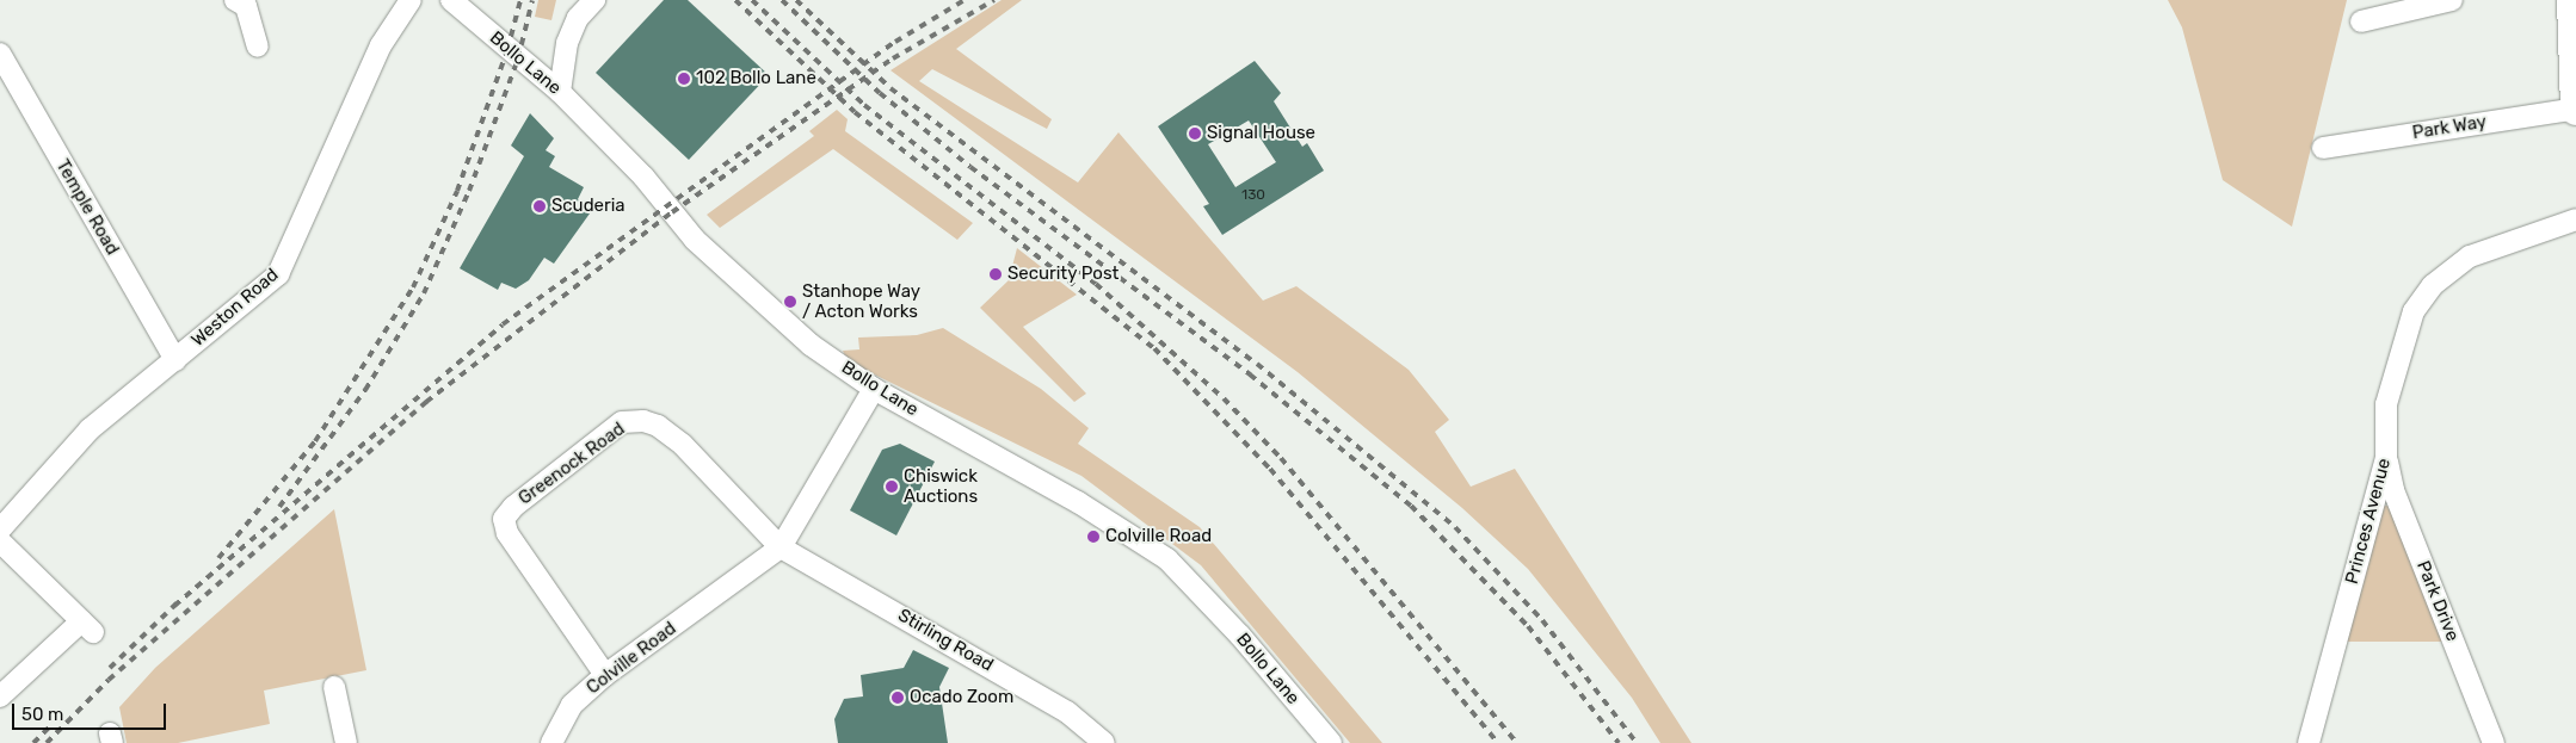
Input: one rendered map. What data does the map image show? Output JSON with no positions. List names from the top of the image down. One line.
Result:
{"streets":{"street":["Bollo Lane","Park Way","Temple Road","Weston Road","Greenock Road","Princes Avenue","Park Drive","Stirling Road","Colville Road"]},"crossings":[["Bollo Lane","Colville Road"],["Temple Road","Weston Road"],["Greenock Road","Stirling Road"],["Greenock Road","Colville Road"],["Princes Avenue","Park Drive"],["Stirling Road","Colville Road"]],"places":["102 Bollo Lane","Signal House","Scuderia","Security Post","Stanhope Way / Acton Works","Chiswick Auctions","Colville Road","Ocado Zoom"],"house_numbers":["130"],"scale_bar":"50 m"}
